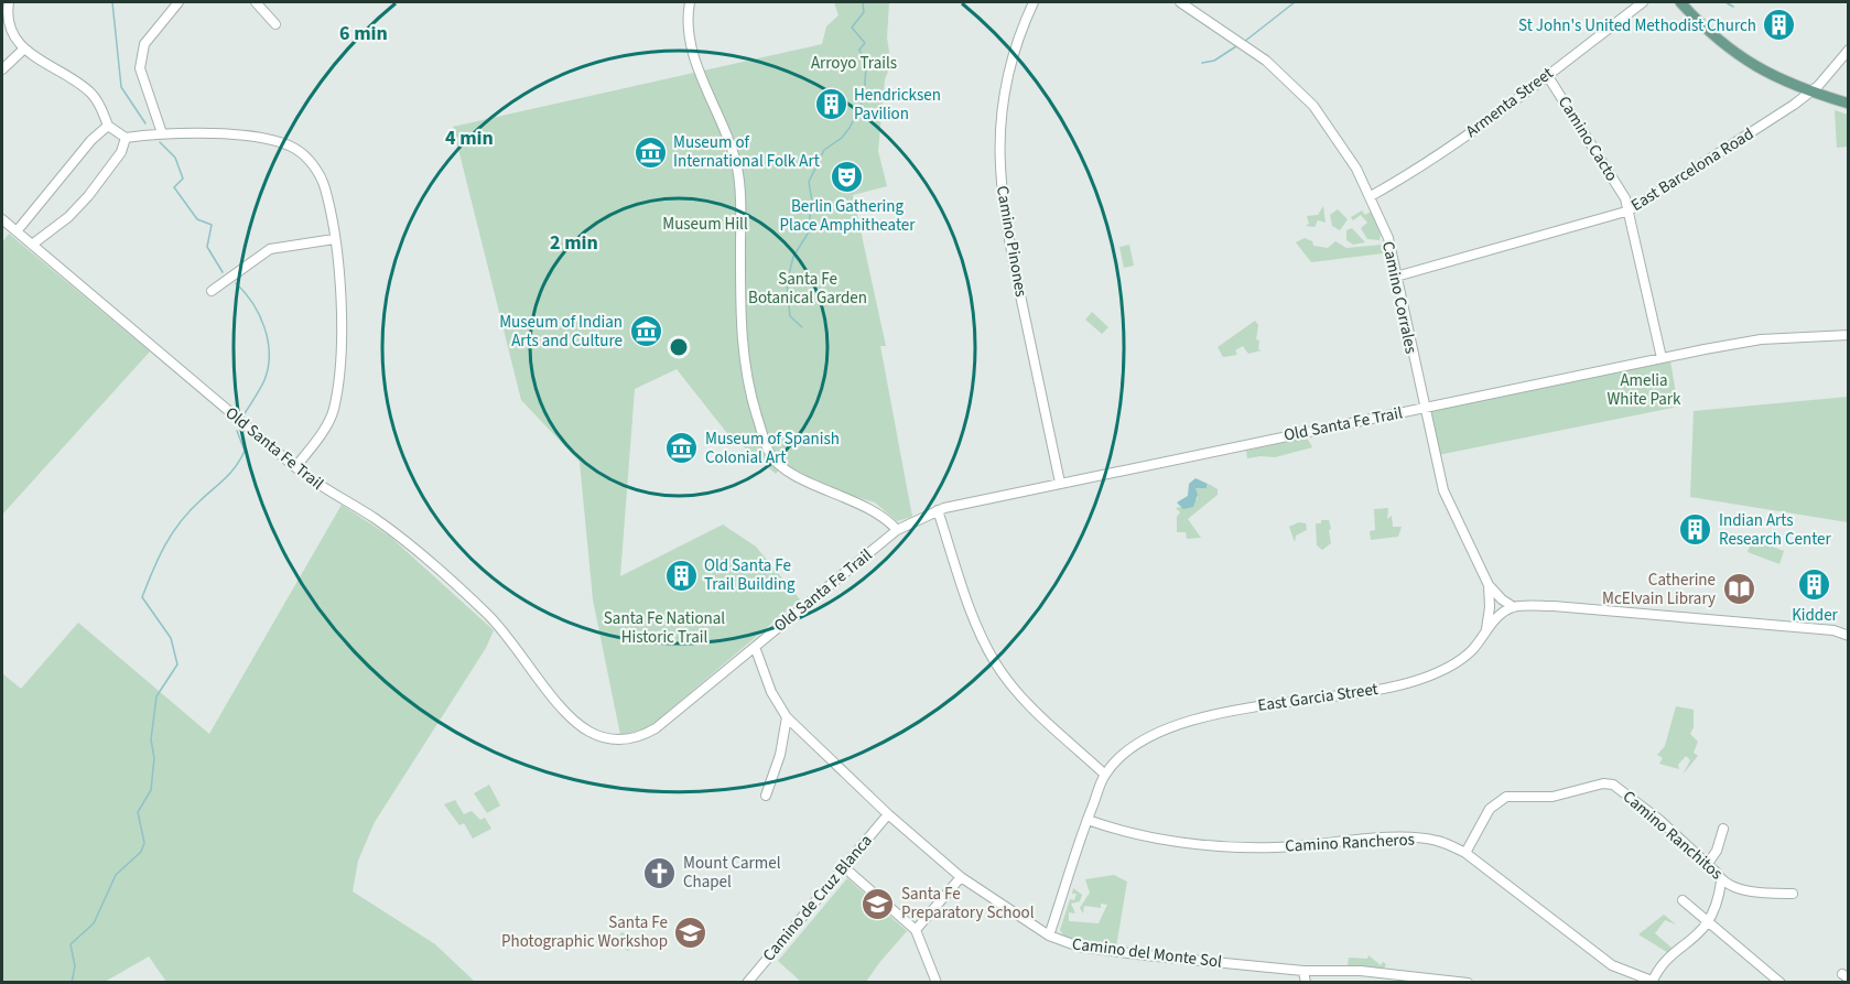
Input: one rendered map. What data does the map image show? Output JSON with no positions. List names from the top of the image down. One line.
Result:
{"streets":{"street":["Armenta Street","Camino Cacto","East Barcelona Road","Camino Pinones","Camino Corrales","Old Santa Fe Trail","East Garcia Street","Camino Ranchitos","Camino Rancheros","Camino de Cruz Blanca","Camino del Monte Sol"]},"crossings":[["Armenta Street","Camino Cacto"],["Armenta Street","Camino Corrales"],["Camino Cacto","East Barcelona Road"],["Camino Cacto","Old Santa Fe Trail"],["East Barcelona Road","Camino Corrales"],["Camino Pinones","Old Santa Fe Trail"],["Camino Corrales","Old Santa Fe Trail"],["Camino Corrales","East Garcia Street"],["Old Santa Fe Trail","Camino del Monte Sol"],["East Garcia Street","Camino Rancheros"],["East Garcia Street","Camino del Monte Sol"],["Camino Ranchitos","Camino Rancheros"],["Camino de Cruz Blanca","Camino del Monte Sol"]],"parks":["Arroyo Trails","Museum Hill","Santa Fe Botanical Garden","Amelia White Park","Santa Fe National Historic Trail"],"places":{"building":["St John's United Methodist Church","Hendricksen Pavilion","Indian Arts Research Center","Old Santa Fe Trail Building","Kidder"],"museum":["Museum of International Folk Art","Museum of Indian Arts and Culture","Museum of Spanish Colonial Art"],"theatre":["Berlin Gathering Place Amphitheater"],"library":["Catherine McElvain Library"],"church":["Mount Carmel Chapel"],"school or university":["Santa Fe Preparatory School","Santa Fe Photographic Workshop"]},"rings":["6 min","4 min","2 min"]}
